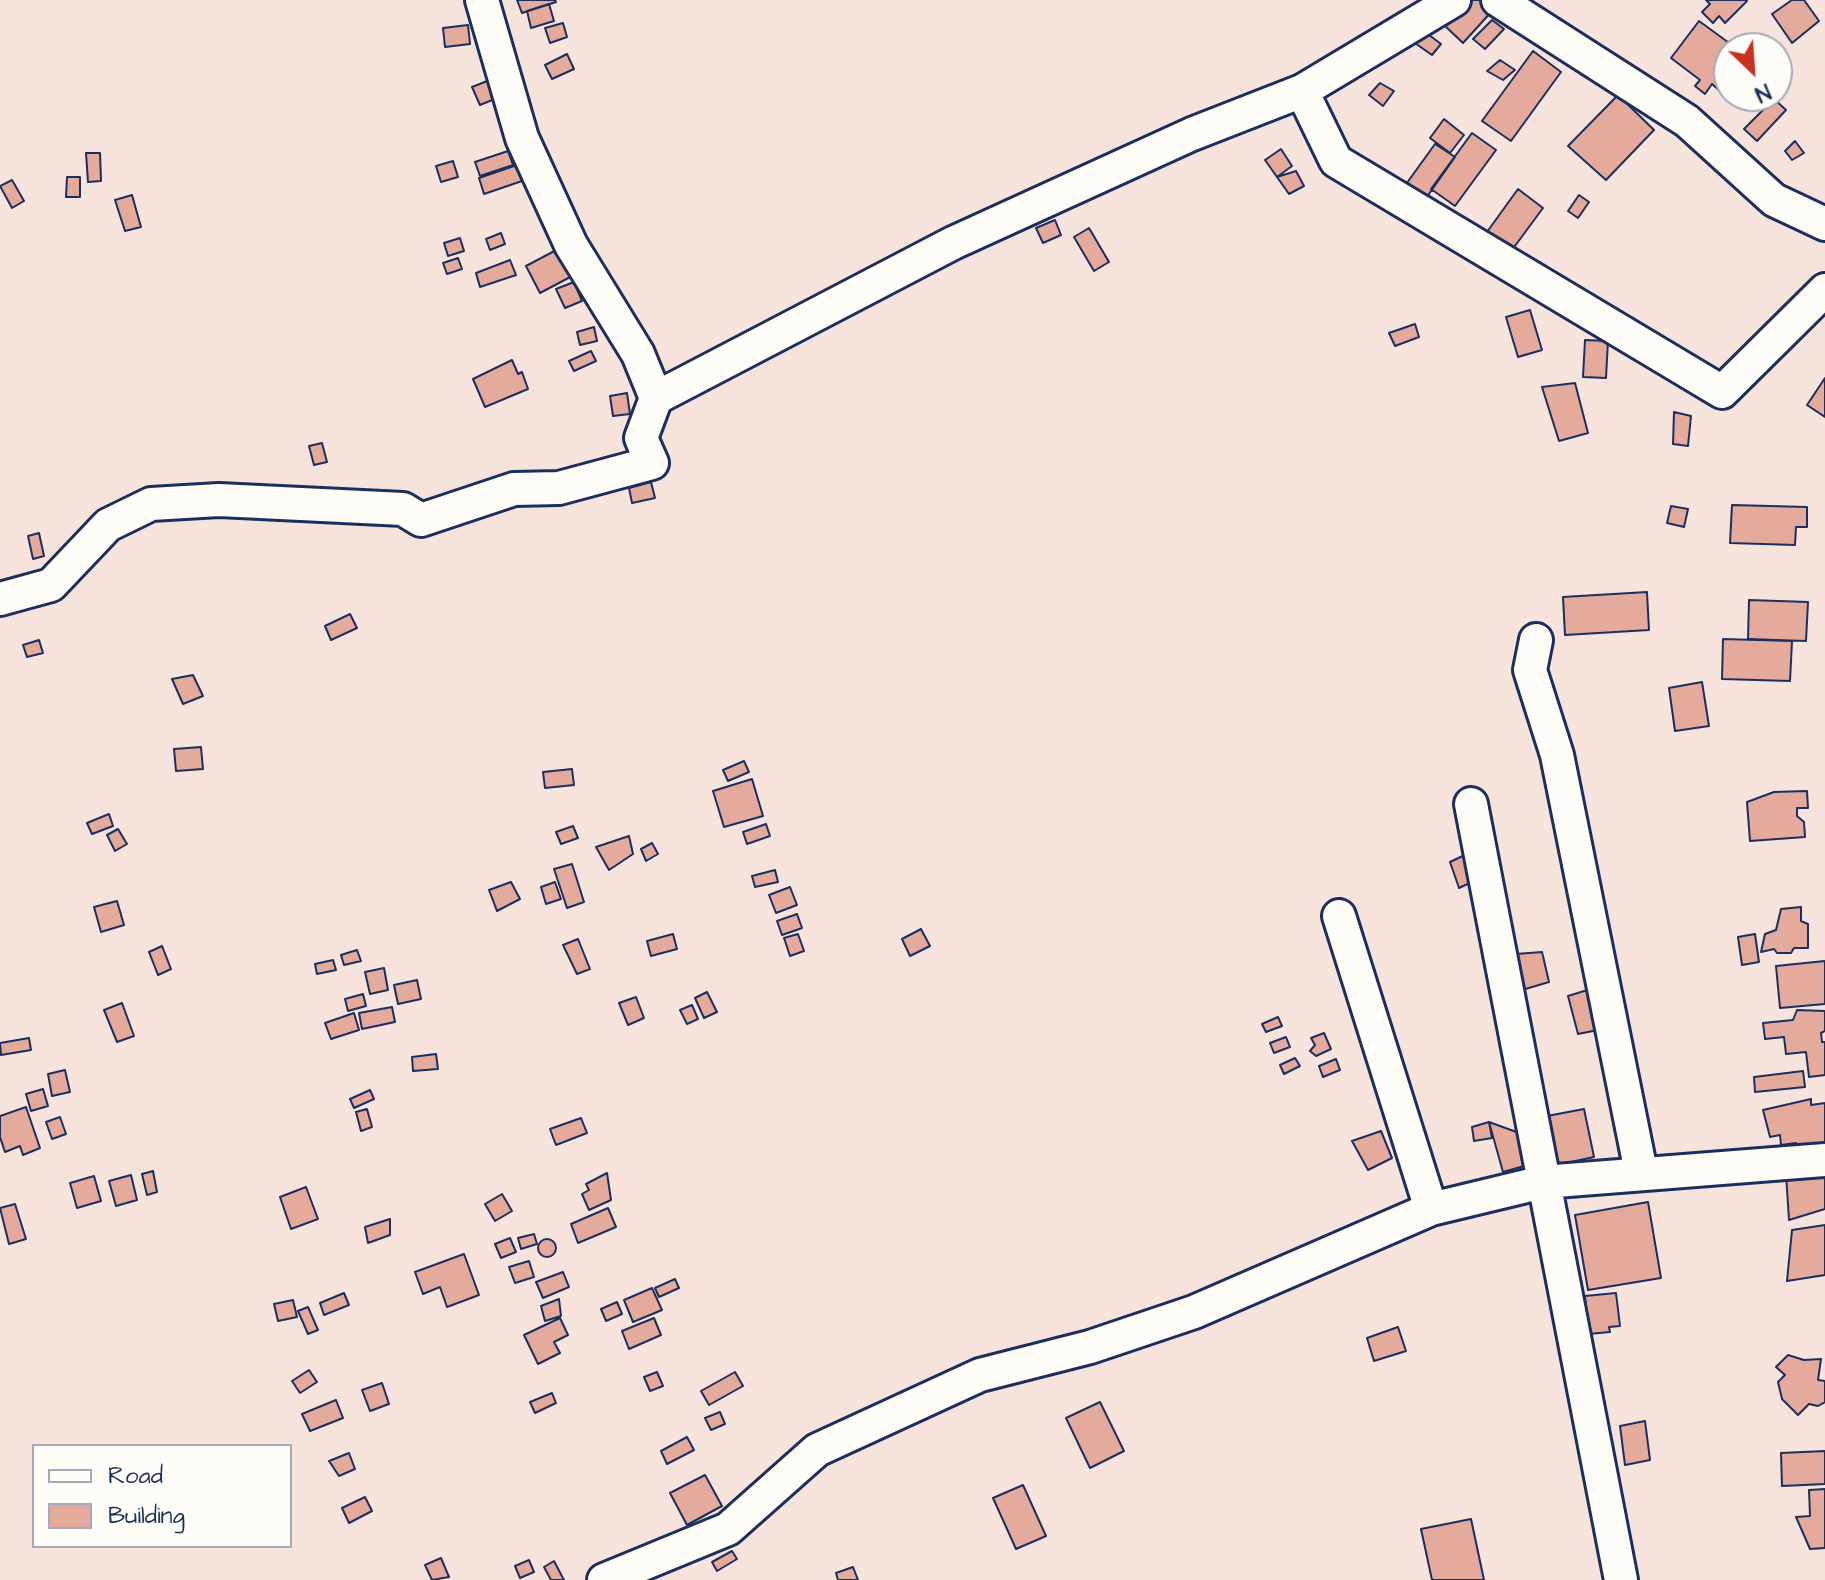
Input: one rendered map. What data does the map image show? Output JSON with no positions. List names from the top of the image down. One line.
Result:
{"legend":["Road","Building"],"north":"bottom right"}
